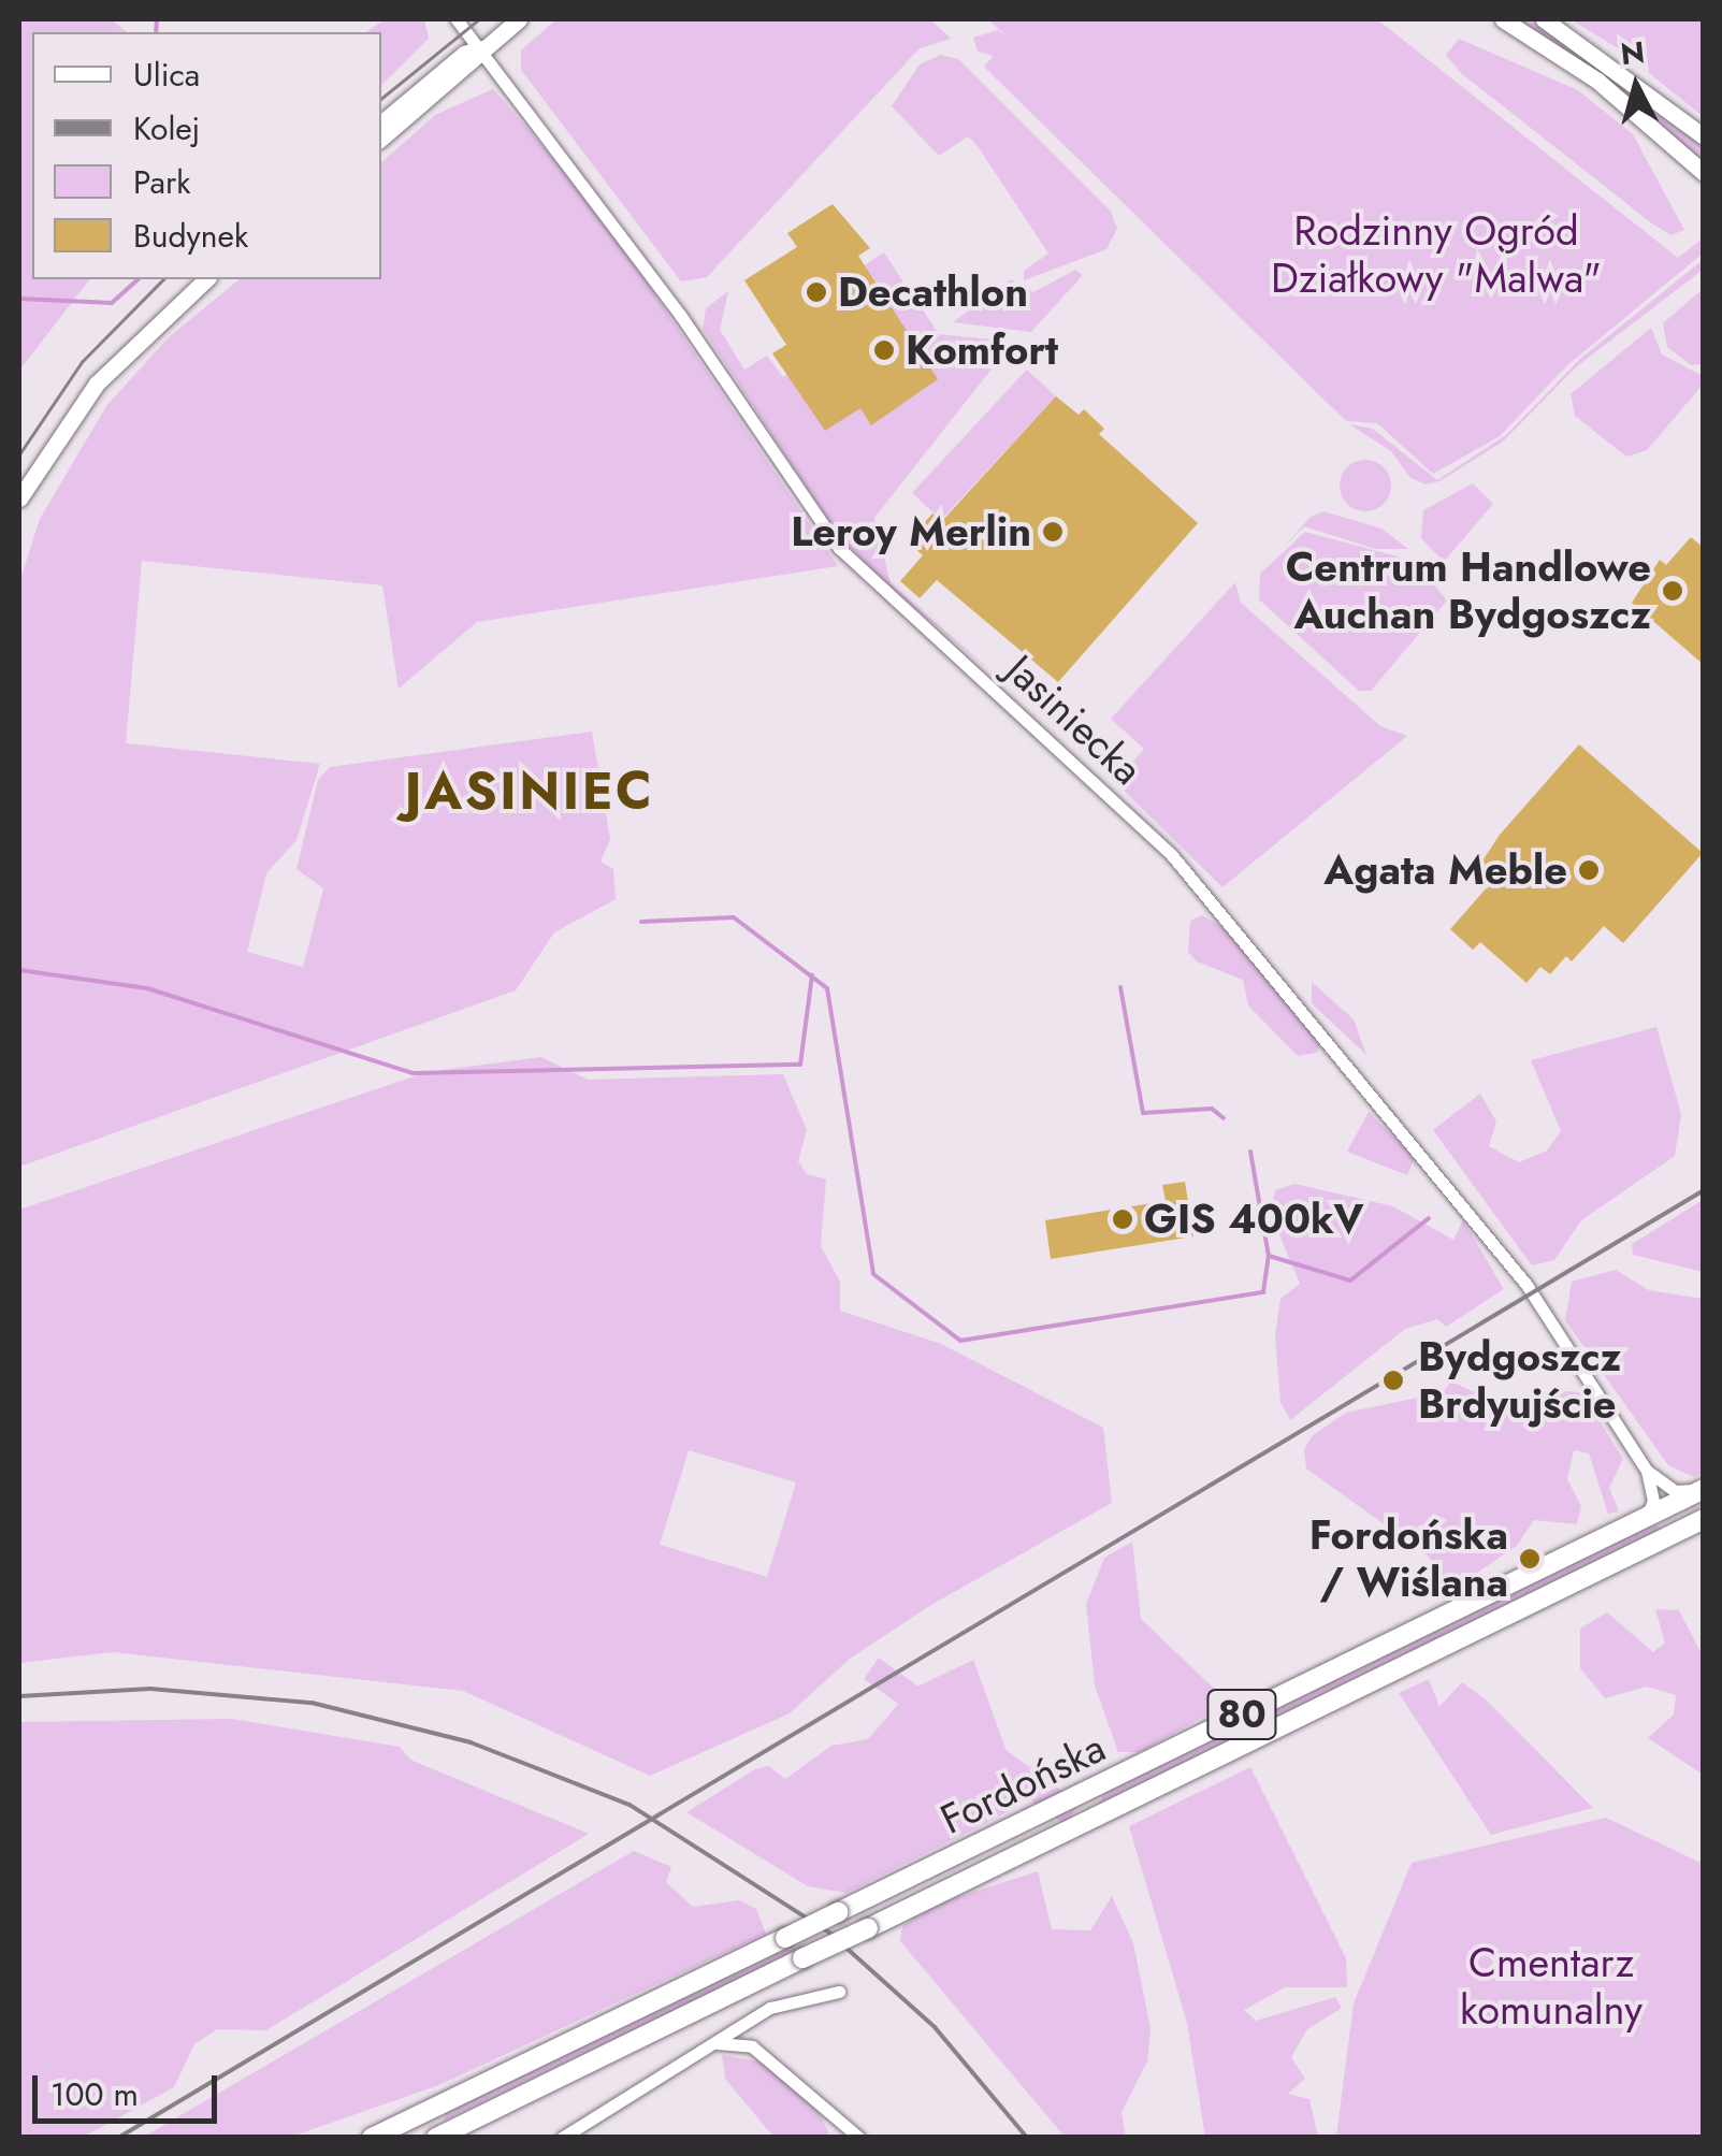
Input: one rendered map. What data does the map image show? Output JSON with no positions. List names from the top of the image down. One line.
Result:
{"streets":{"main road":["80","Fordońska"],"street":["Jasiniecka"]},"districts":["JASINIEC"],"parks":["Rodzinny Ogród Działkowy \"Malwa\"","Cmentarz komunalny"],"places":["Decathlon","Komfort","Leroy Merlin","Centrum Handlowe Auchan Bydgoszcz","Agata Meble","GIS 400kV","Bydgoszcz Brdyujście","Fordońska / Wiślana"],"legend":["Ulica","Kolej","Park","Budynek"],"scale_bar":"100 m","north":"top"}
